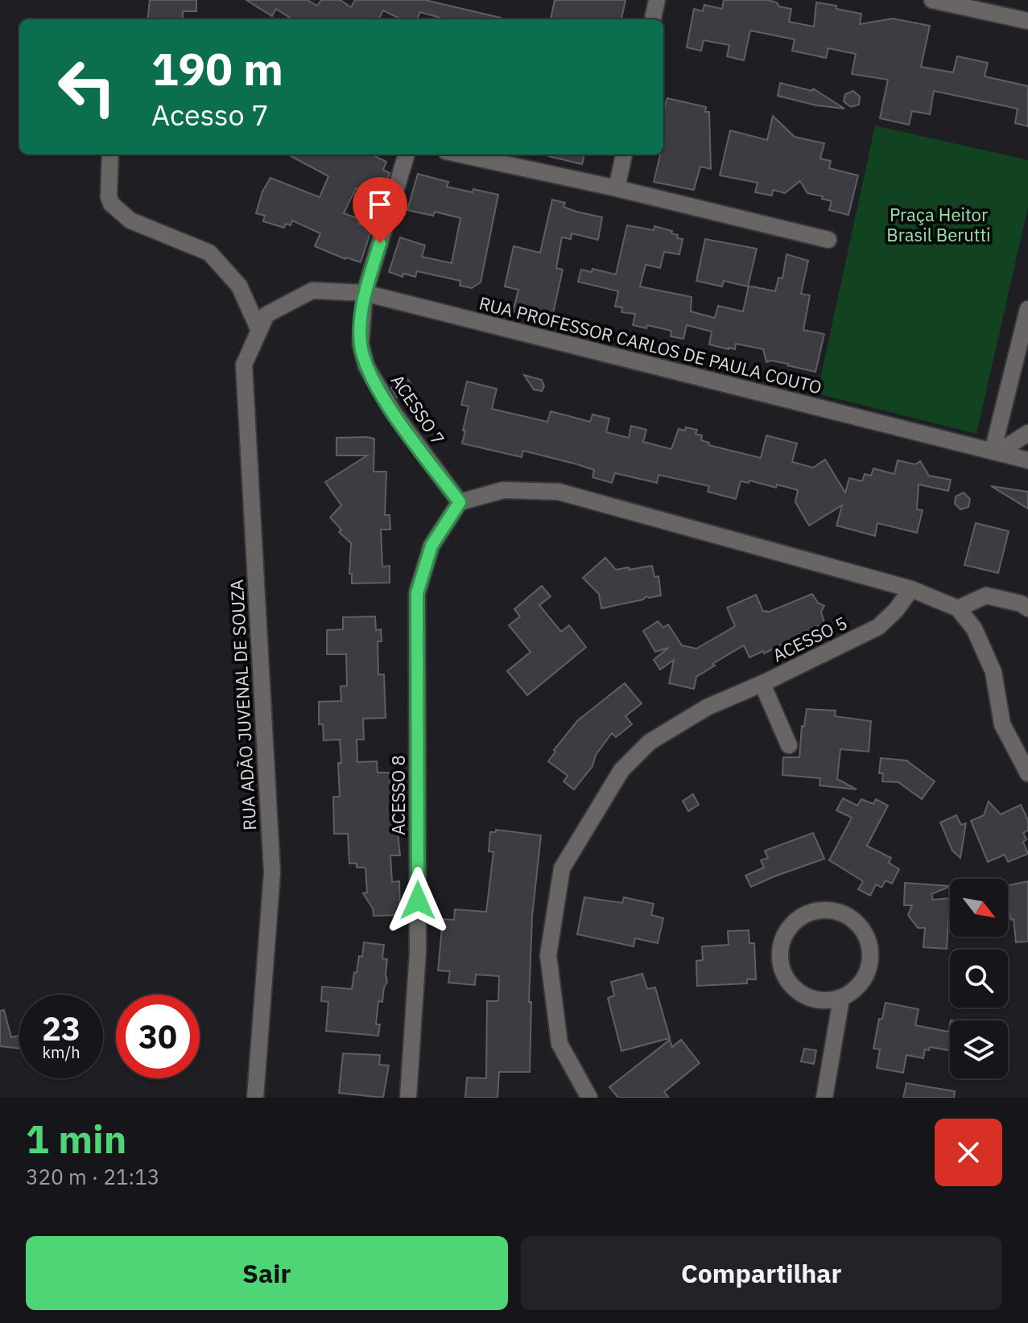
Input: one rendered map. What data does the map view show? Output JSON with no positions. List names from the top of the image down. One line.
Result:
{"streets":{"street":["RUA PROFESSOR CARLOS DE PAULA COUTO","ACESSO 7","ACESSO 5","RUA ADÃO JUVENAL DE SOUZA","ACESSO 8"]},"crossings":[["RUA PROFESSOR CARLOS DE PAULA COUTO","ACESSO 7"],["RUA PROFESSOR CARLOS DE PAULA COUTO","RUA ADÃO JUVENAL DE SOUZA"],["ACESSO 7","ACESSO 8"]],"parks":["Praça Heitor Brasil Berutti"],"north":"bottom right","page":{"turn":["190 m","Acesso 7"],"speed":"23 km/h","limit":"30","heading":["1 min","320 m · 21:13"],"buttons":["Sair","Compartilhar"]}}
